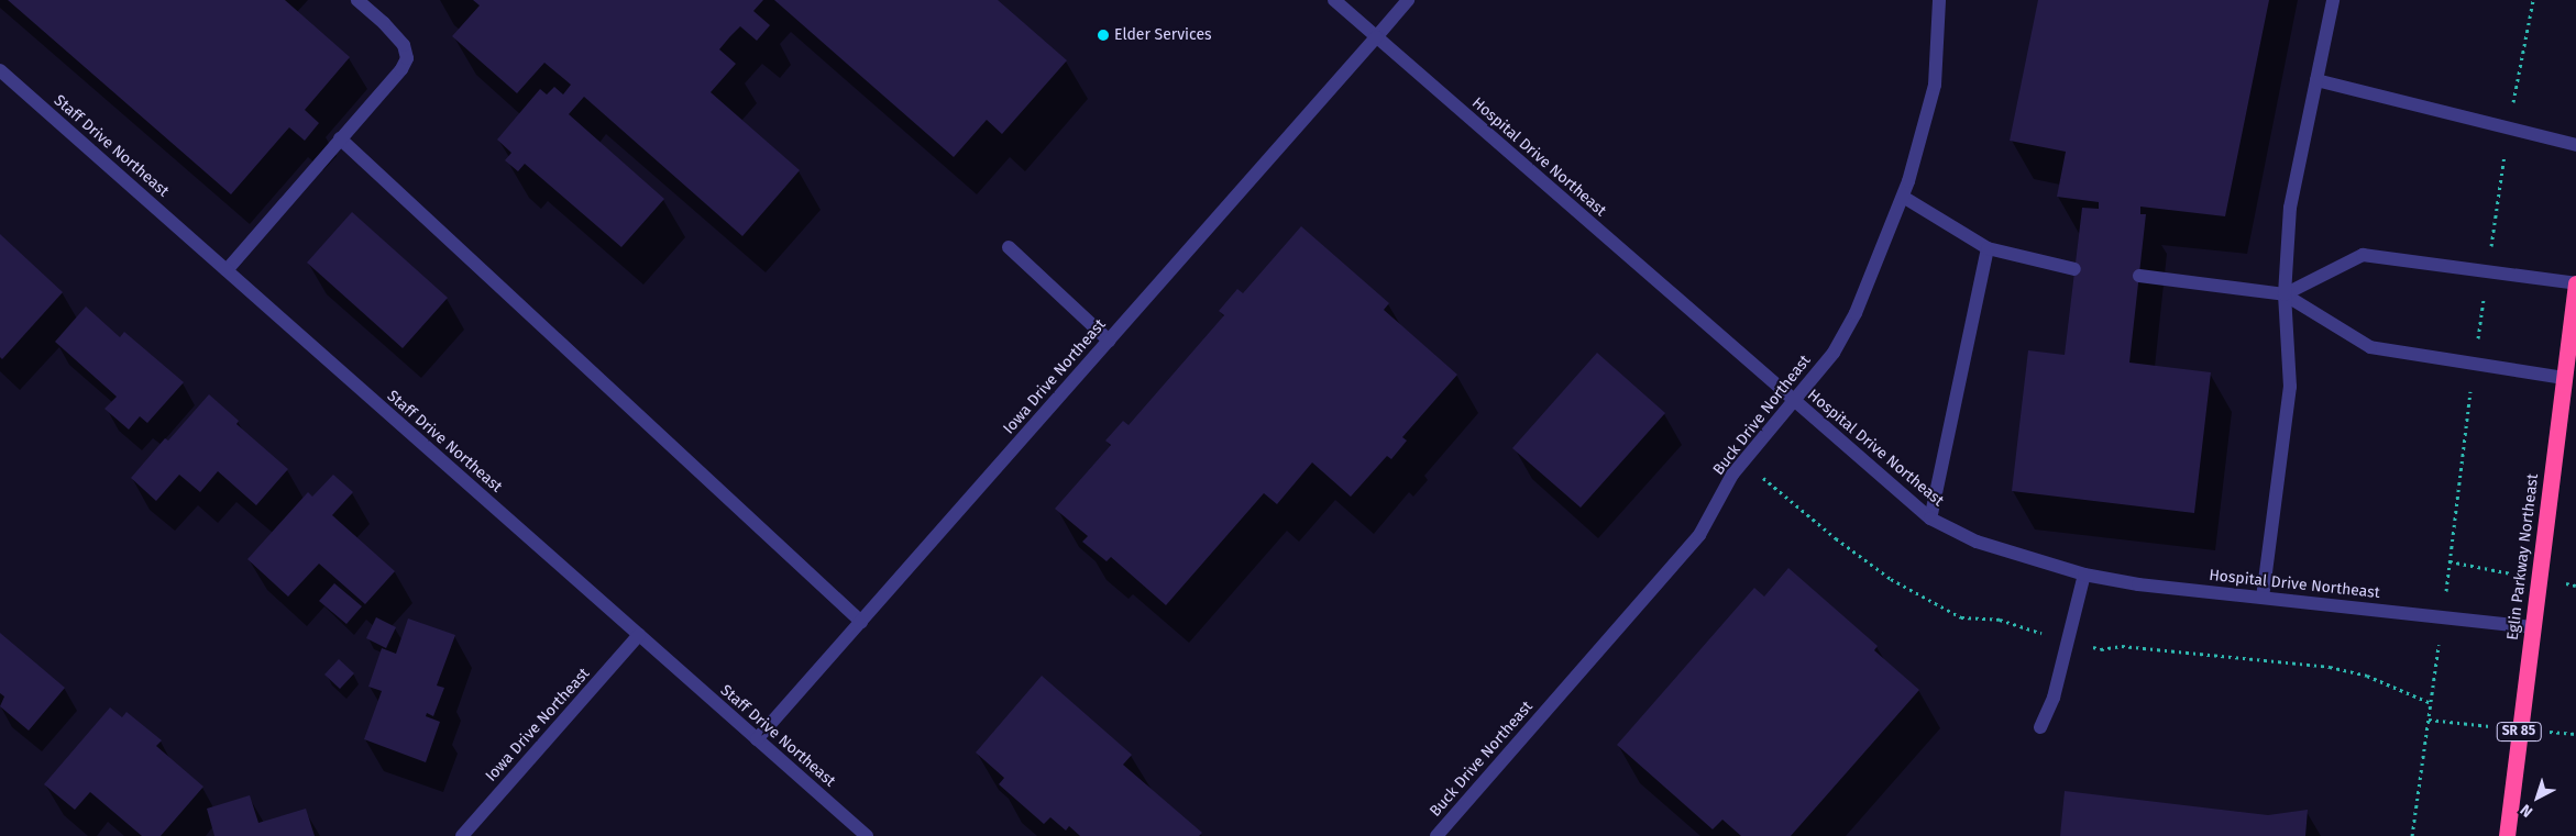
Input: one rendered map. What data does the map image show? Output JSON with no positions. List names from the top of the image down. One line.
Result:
{"streets":{"highway":["Eglin Parkway Northeast","SR 85"],"street":["Staff Drive Northeast","Hospital Drive Northeast","Iowa Drive Northeast","Buck Drive Northeast"]},"crossings":[["Staff Drive Northeast","Iowa Drive Northeast"],["Hospital Drive Northeast","Iowa Drive Northeast"],["Hospital Drive Northeast","Buck Drive Northeast"],["Hospital Drive Northeast","Eglin Parkway Northeast"]],"places":["Elder Services"],"north":"bottom left"}
